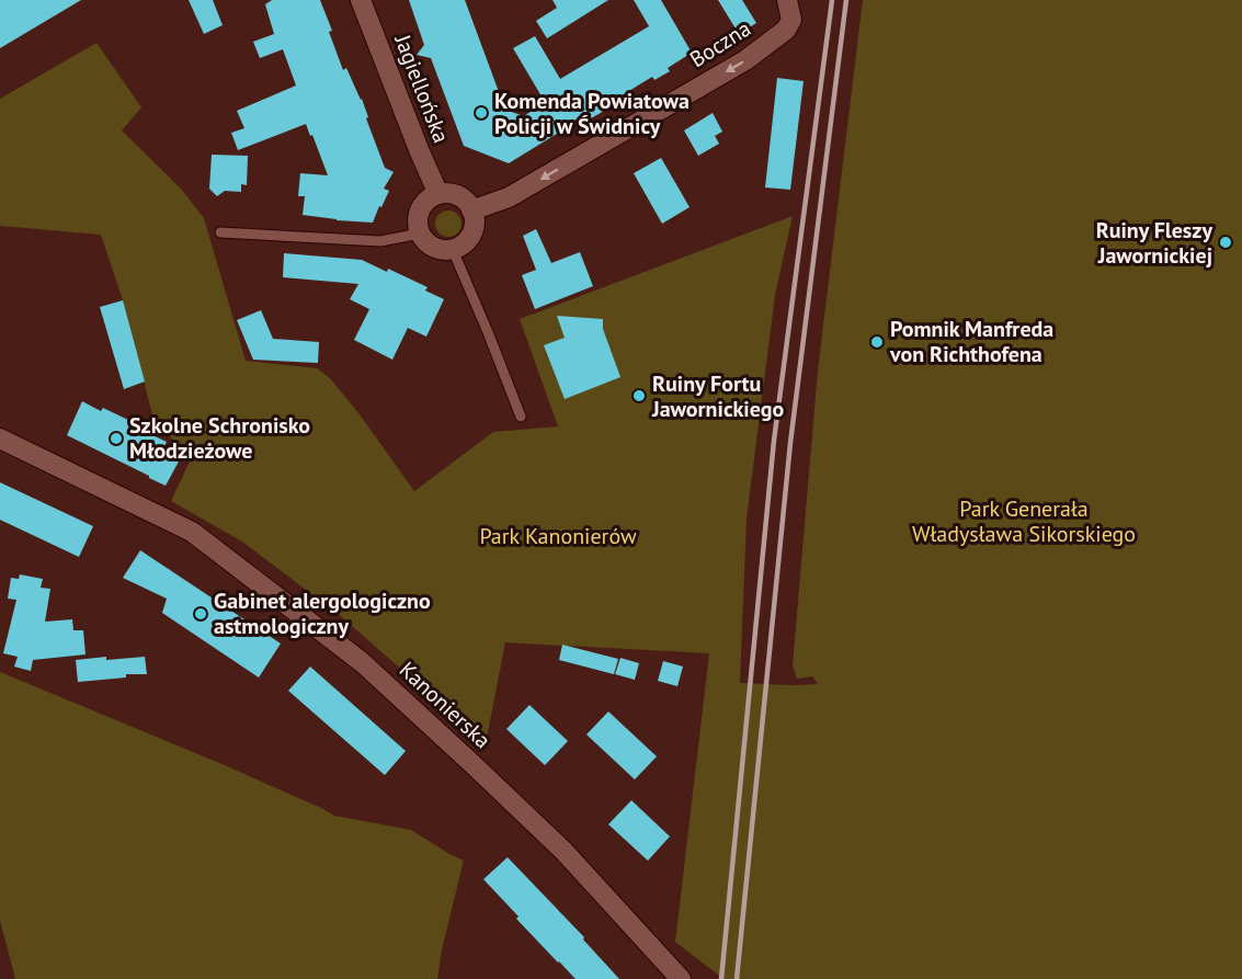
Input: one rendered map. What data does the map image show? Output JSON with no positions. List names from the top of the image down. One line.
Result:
{"streets":{"street":["Boczna","Jagiellońska","Kanonierska"]},"crossings":[["Boczna","Jagiellońska"]],"one_way":["Boczna"],"parks":["Park Generała Władysława Sikorskiego","Park Kanonierów"],"places":["Komenda Powiatowa Policji w Świdnicy","Ruiny Fleszy Jawornickiej","Pomnik Manfreda von Richthofena","Ruiny Fortu Jawornickiego","Szkolne Schronisko Młodzieżowe","Gabinet alergologiczno astmologiczny"]}
